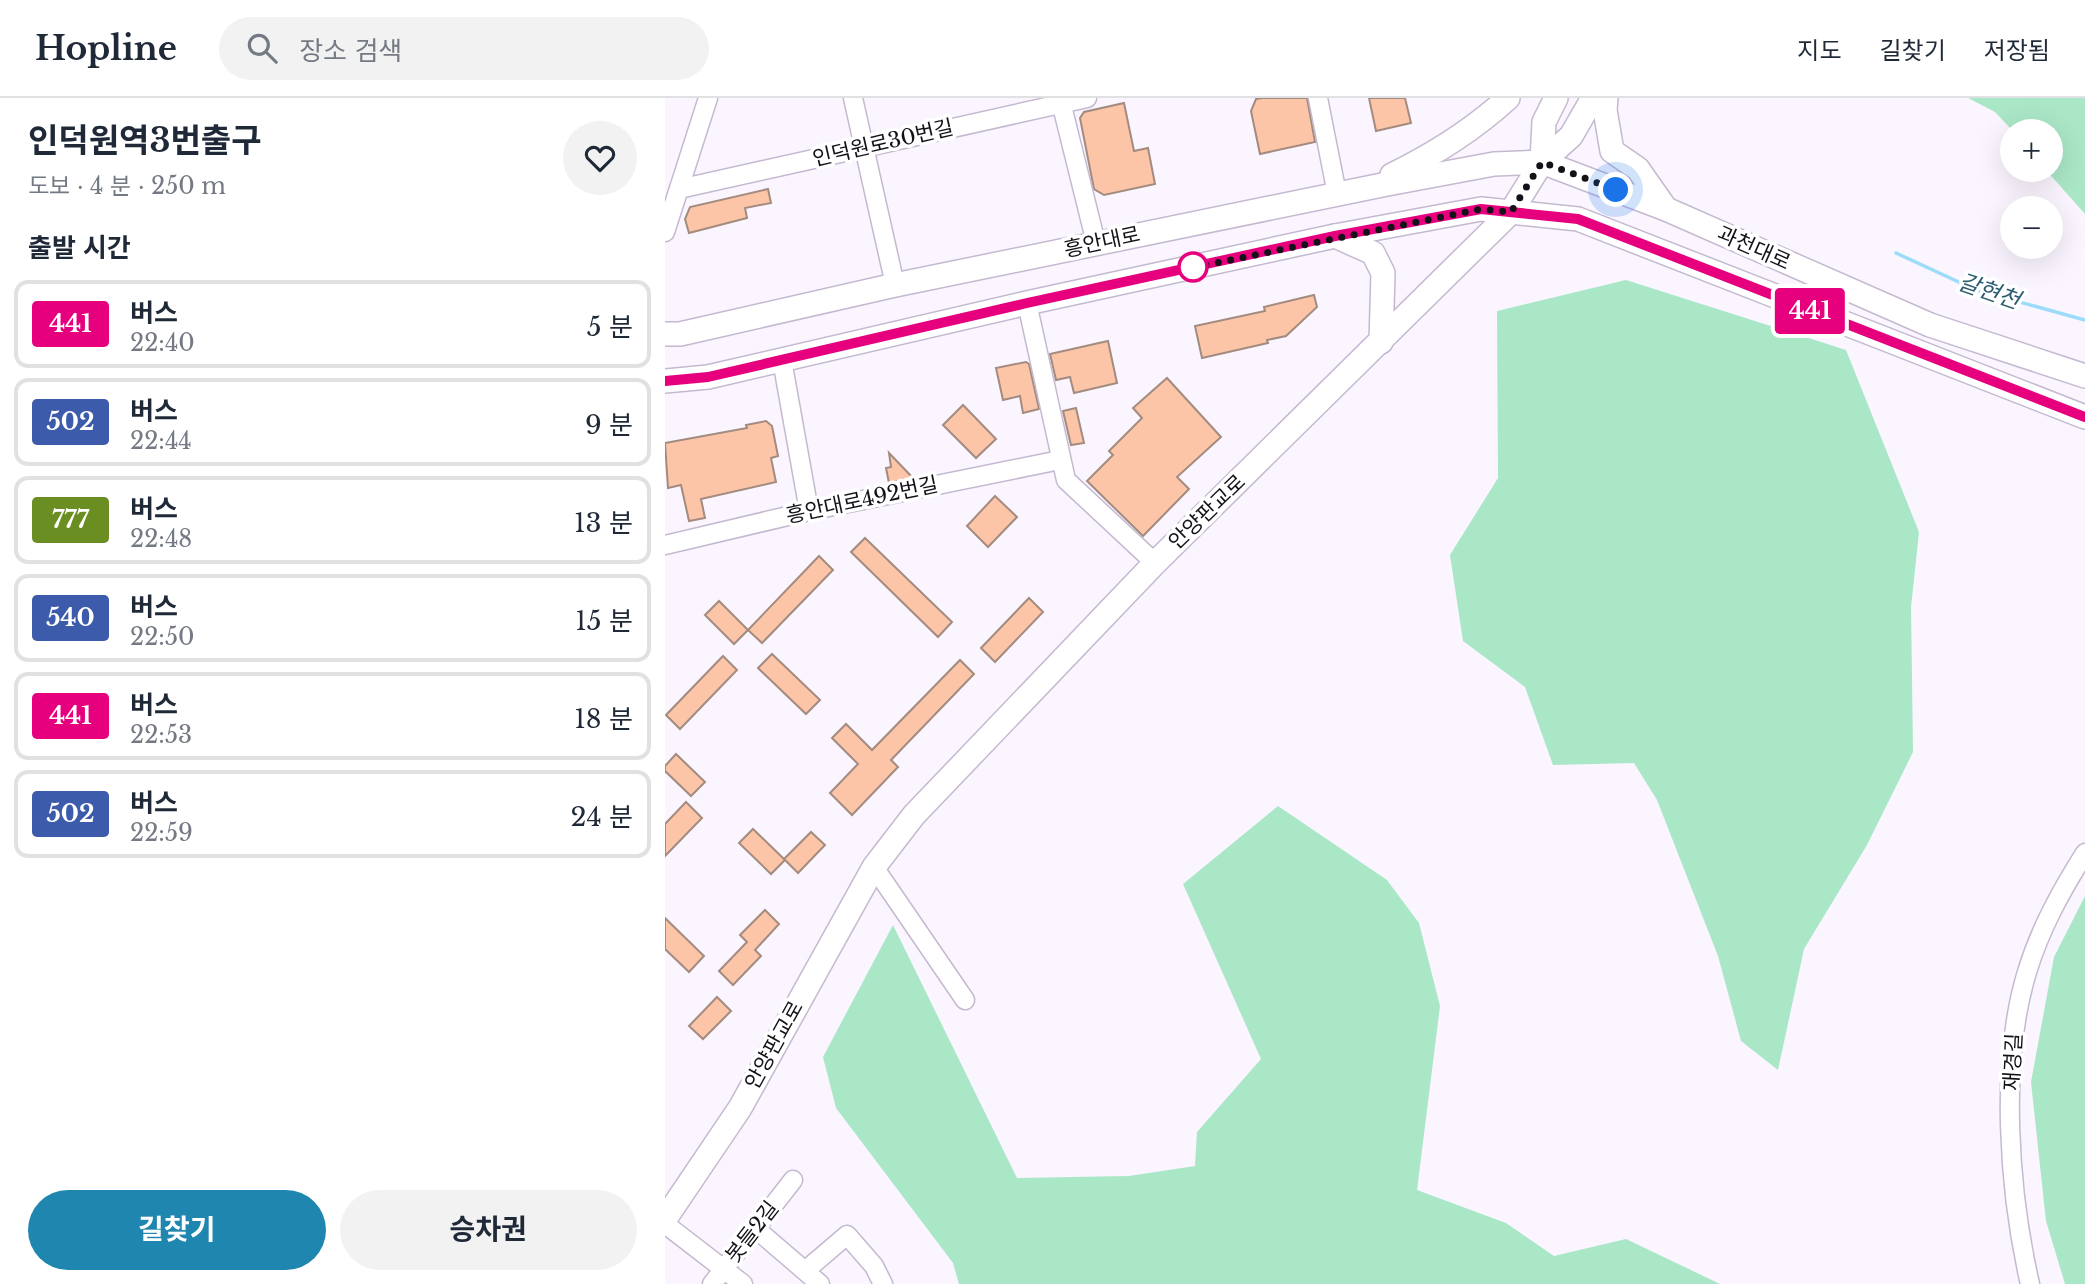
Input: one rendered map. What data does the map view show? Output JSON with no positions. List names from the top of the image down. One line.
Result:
{"streets":{"main road":["흥안대로","과천대로","안양판교로"],"street":["인덕원로30번길","흥안대로492번길","재경길","봇들2길"]},"crossings":[["흥안대로","과천대로"],["흥안대로","안양판교로"],["과천대로","안양판교로"]],"water":["갈현천"],"lines":["bus line 441"],"page":{"header":"Hopline","search":"장소 검색","nav":["지도","길찾기","저장됨"],"heading":[["인덕원역3번출구","도보 · 4 분 · 250 m"],"출발 시간"],"on_map":"441","map_buttons":["+","−"],"list":[{"mark":"441","name":"버스","note":"22:40","value":"5 분"},{"mark":"502","name":"버스","note":"22:44","value":"9 분"},{"mark":"777","name":"버스","note":"22:48","value":"13 분"},{"mark":"540","name":"버스","note":"22:50","value":"15 분"},{"mark":"441","name":"버스","note":"22:53","value":"18 분"},{"mark":"502","name":"버스","note":"22:59","value":"24 분"}],"buttons":["길찾기","승차권"]}}
